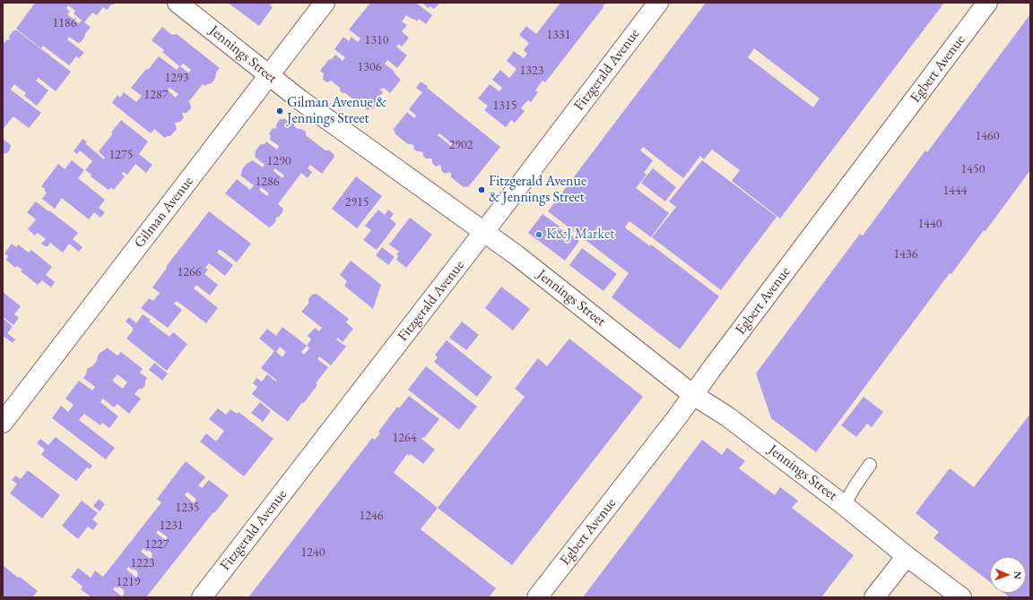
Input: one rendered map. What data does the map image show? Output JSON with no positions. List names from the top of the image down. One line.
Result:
{"streets":{"street":["Jennings Street","Egbert Avenue","Fitzgerald Avenue","Gilman Avenue"]},"crossings":[["Jennings Street","Egbert Avenue"],["Jennings Street","Fitzgerald Avenue"],["Jennings Street","Gilman Avenue"]],"places":["Gilman Avenue & Jennings Street","Fitzgerald Avenue & Jennings Street","K&J Market"],"house_numbers":["1186","1331","1310","1306","1323","1293","1287","1315","1460","2902","1275","1290","1450","1286","1444","2915","1440","1436","1266","1264","1235","1246","1231","1227","1240","1223","1219"],"north":"right"}
